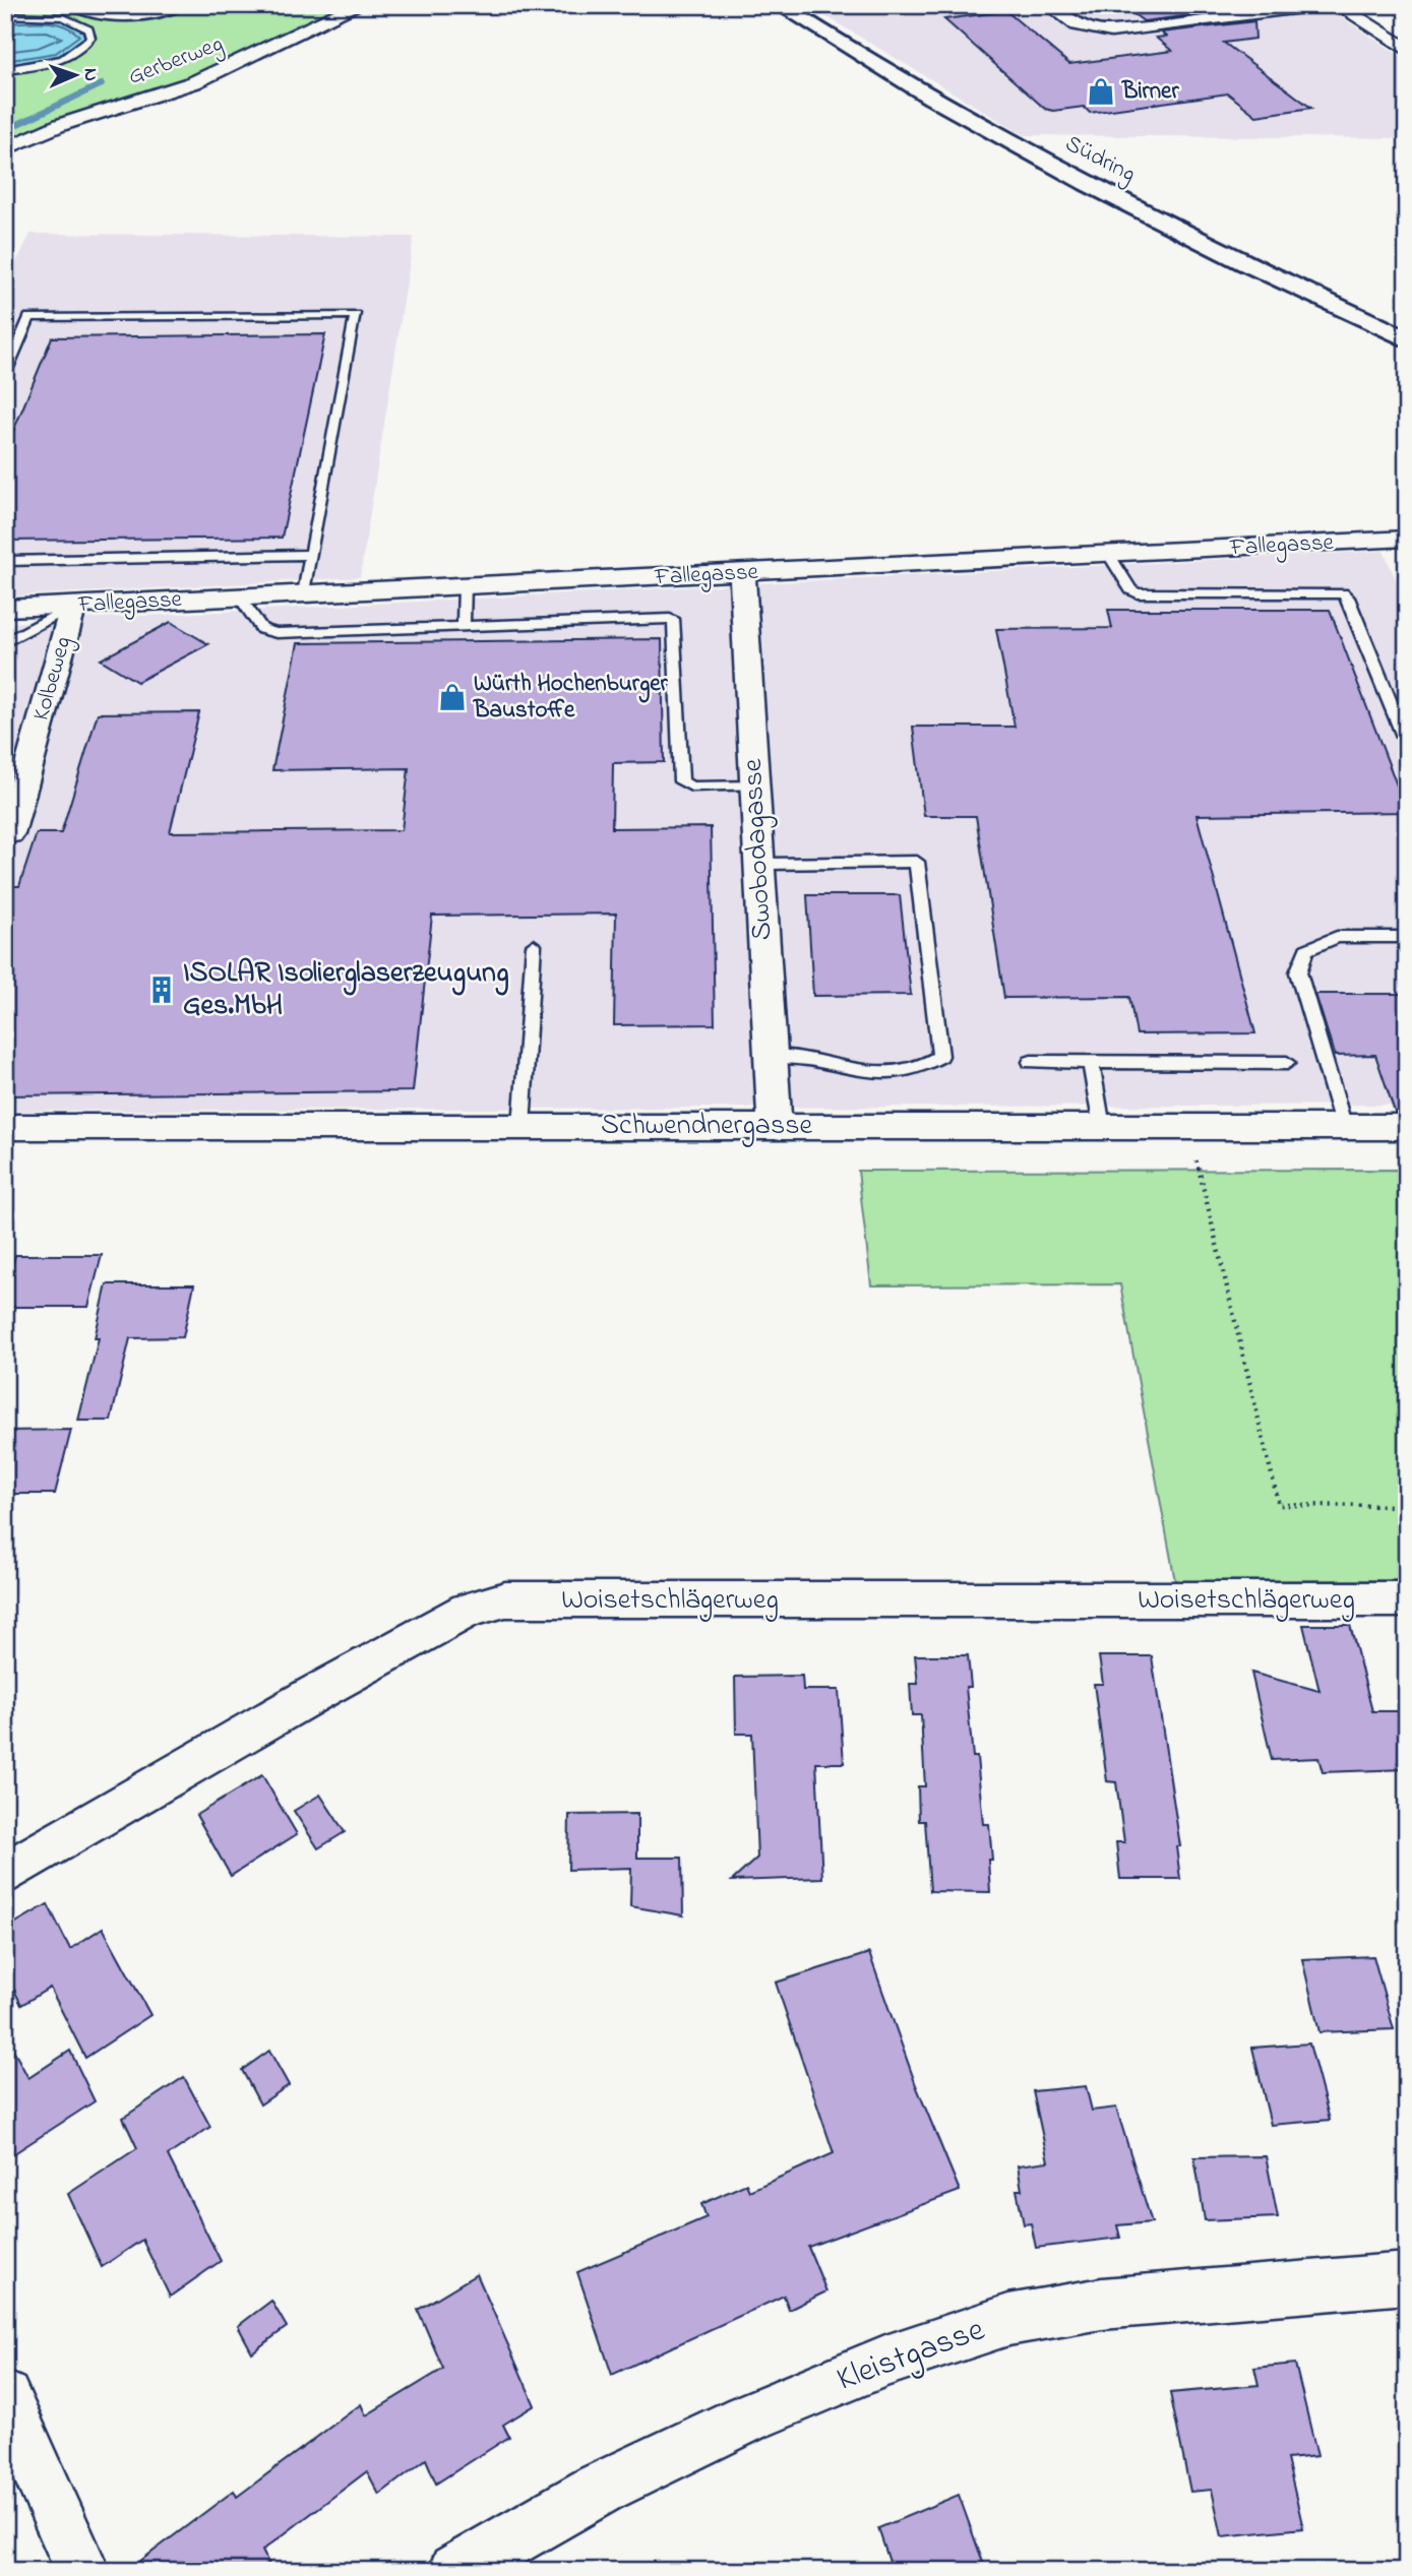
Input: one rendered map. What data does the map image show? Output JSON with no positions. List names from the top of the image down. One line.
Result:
{"streets":{"main road":["Südring"],"street":["Gerberweg","Fallegasse","Kolbeweg","Swobodagasse","Schwendnergasse","Woisetschlägerweg","Kleistgasse"]},"crossings":[["Fallegasse","Kolbeweg"],["Fallegasse","Swobodagasse"],["Swobodagasse","Schwendnergasse"]],"places":{"shop":["Birner","Würth Hochenburger Baustoffe"],"building":["ISOLAR Isolierglaserzeugung Ges.MbH"]},"north":"right"}
